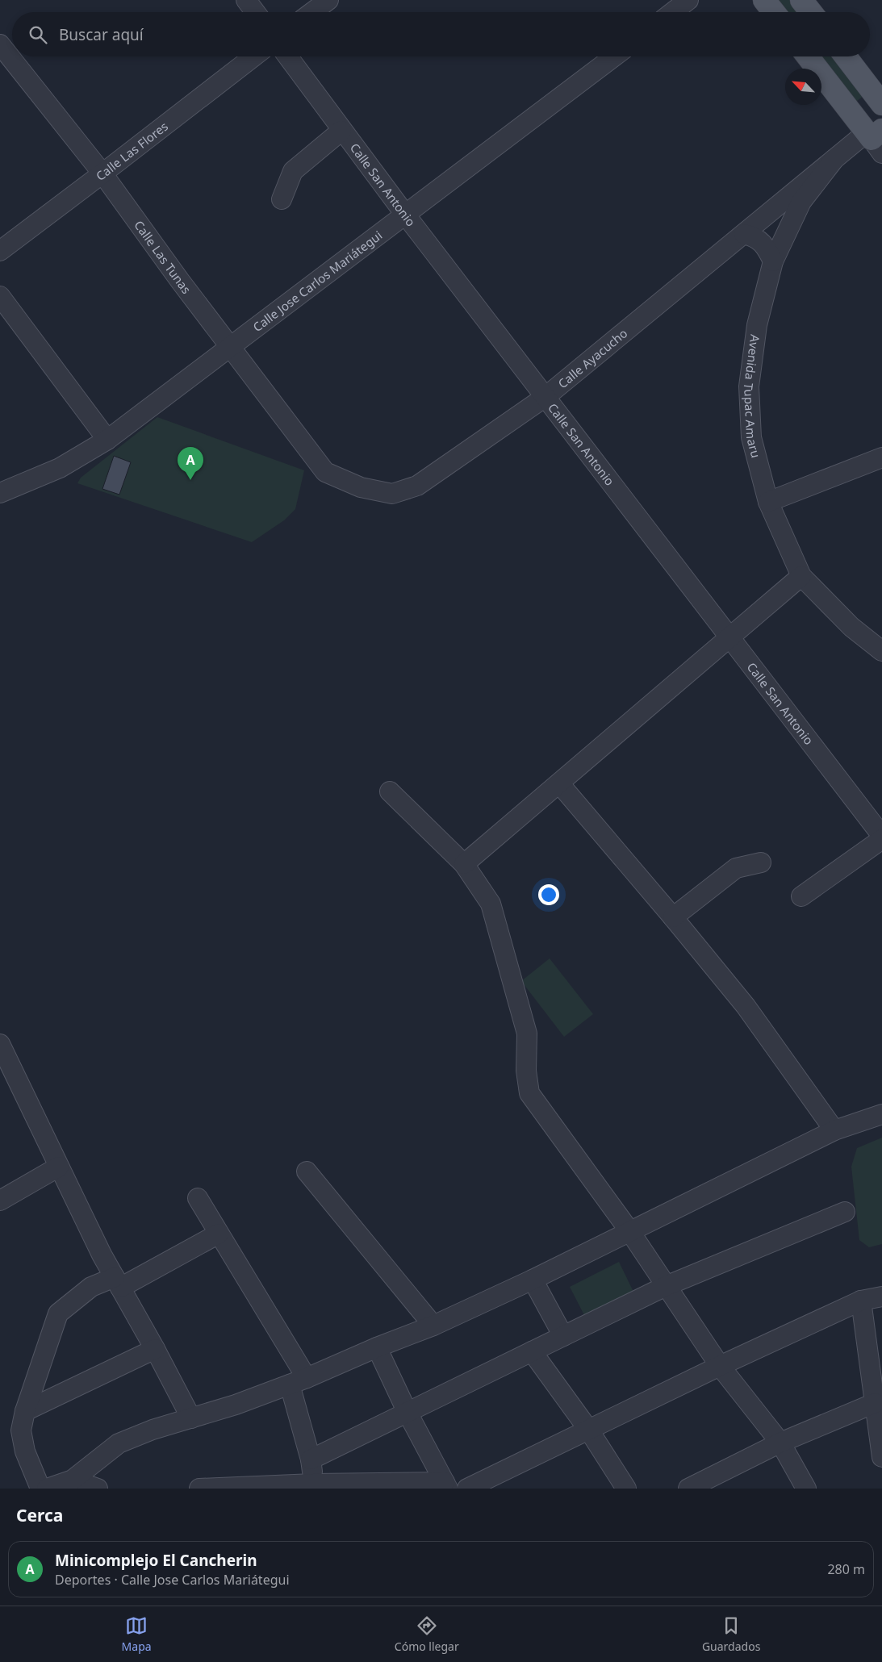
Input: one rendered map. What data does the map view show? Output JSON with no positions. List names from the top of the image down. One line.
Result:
{"streets":{"street":["Calle Las Flores","Calle San Antonio","Calle Las Tunas","Calle Jose Carlos Mariátegui","Calle Ayacucho","Avenida Tupac Amaru"]},"crossings":[["Calle Las Flores","Calle Las Tunas"],["Calle San Antonio","Calle Jose Carlos Mariátegui"],["Calle San Antonio","Calle Ayacucho"],["Calle Las Tunas","Calle Jose Carlos Mariátegui"],["Calle Las Tunas","Calle Ayacucho"],["Calle Ayacucho","Avenida Tupac Amaru"]],"north":"top left","page":{"search":"Buscar aquí","pins":"A","heading":"Cerca","list":[{"mark":"A","name":"Minicomplejo El Cancherin","note":"Deportes · Calle Jose Carlos Mariátegui","value":"280 m"}],"nav":["Mapa","Cómo llegar","Guardados"]}}
